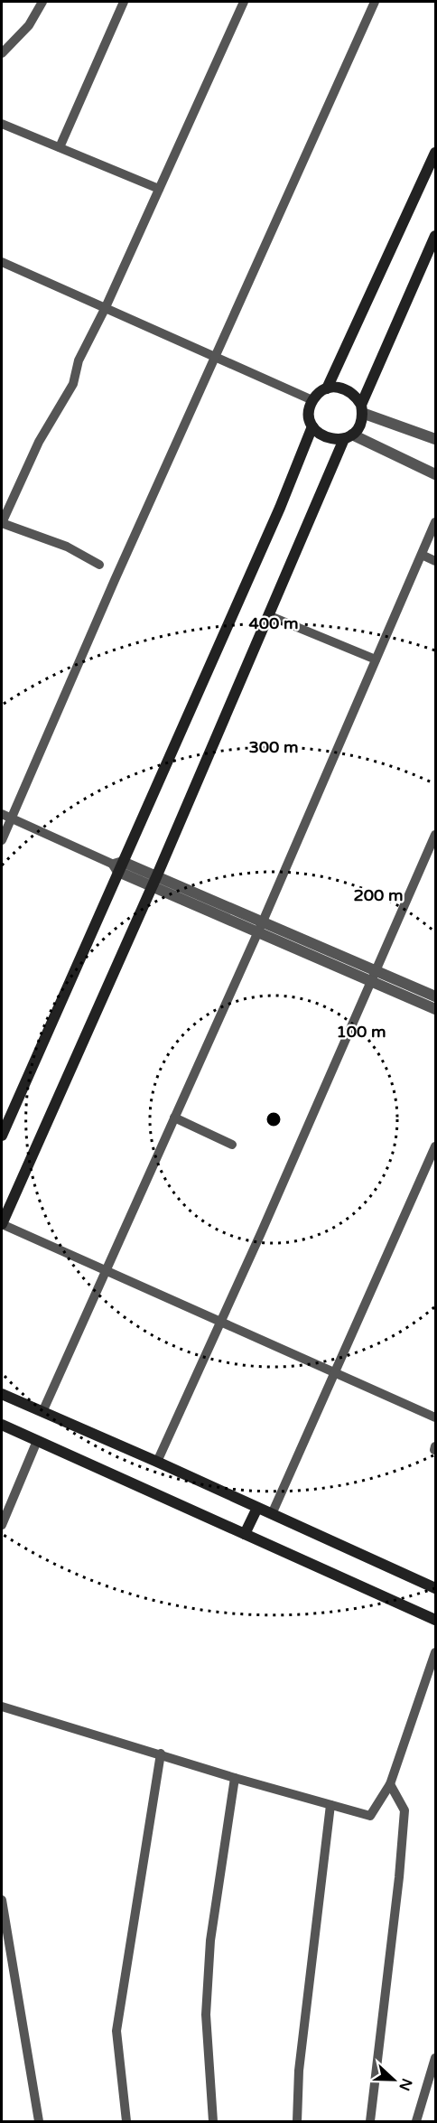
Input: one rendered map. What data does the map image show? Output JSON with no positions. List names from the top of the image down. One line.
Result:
{"north":"right","rings":["400 m","300 m","200 m","100 m"]}
